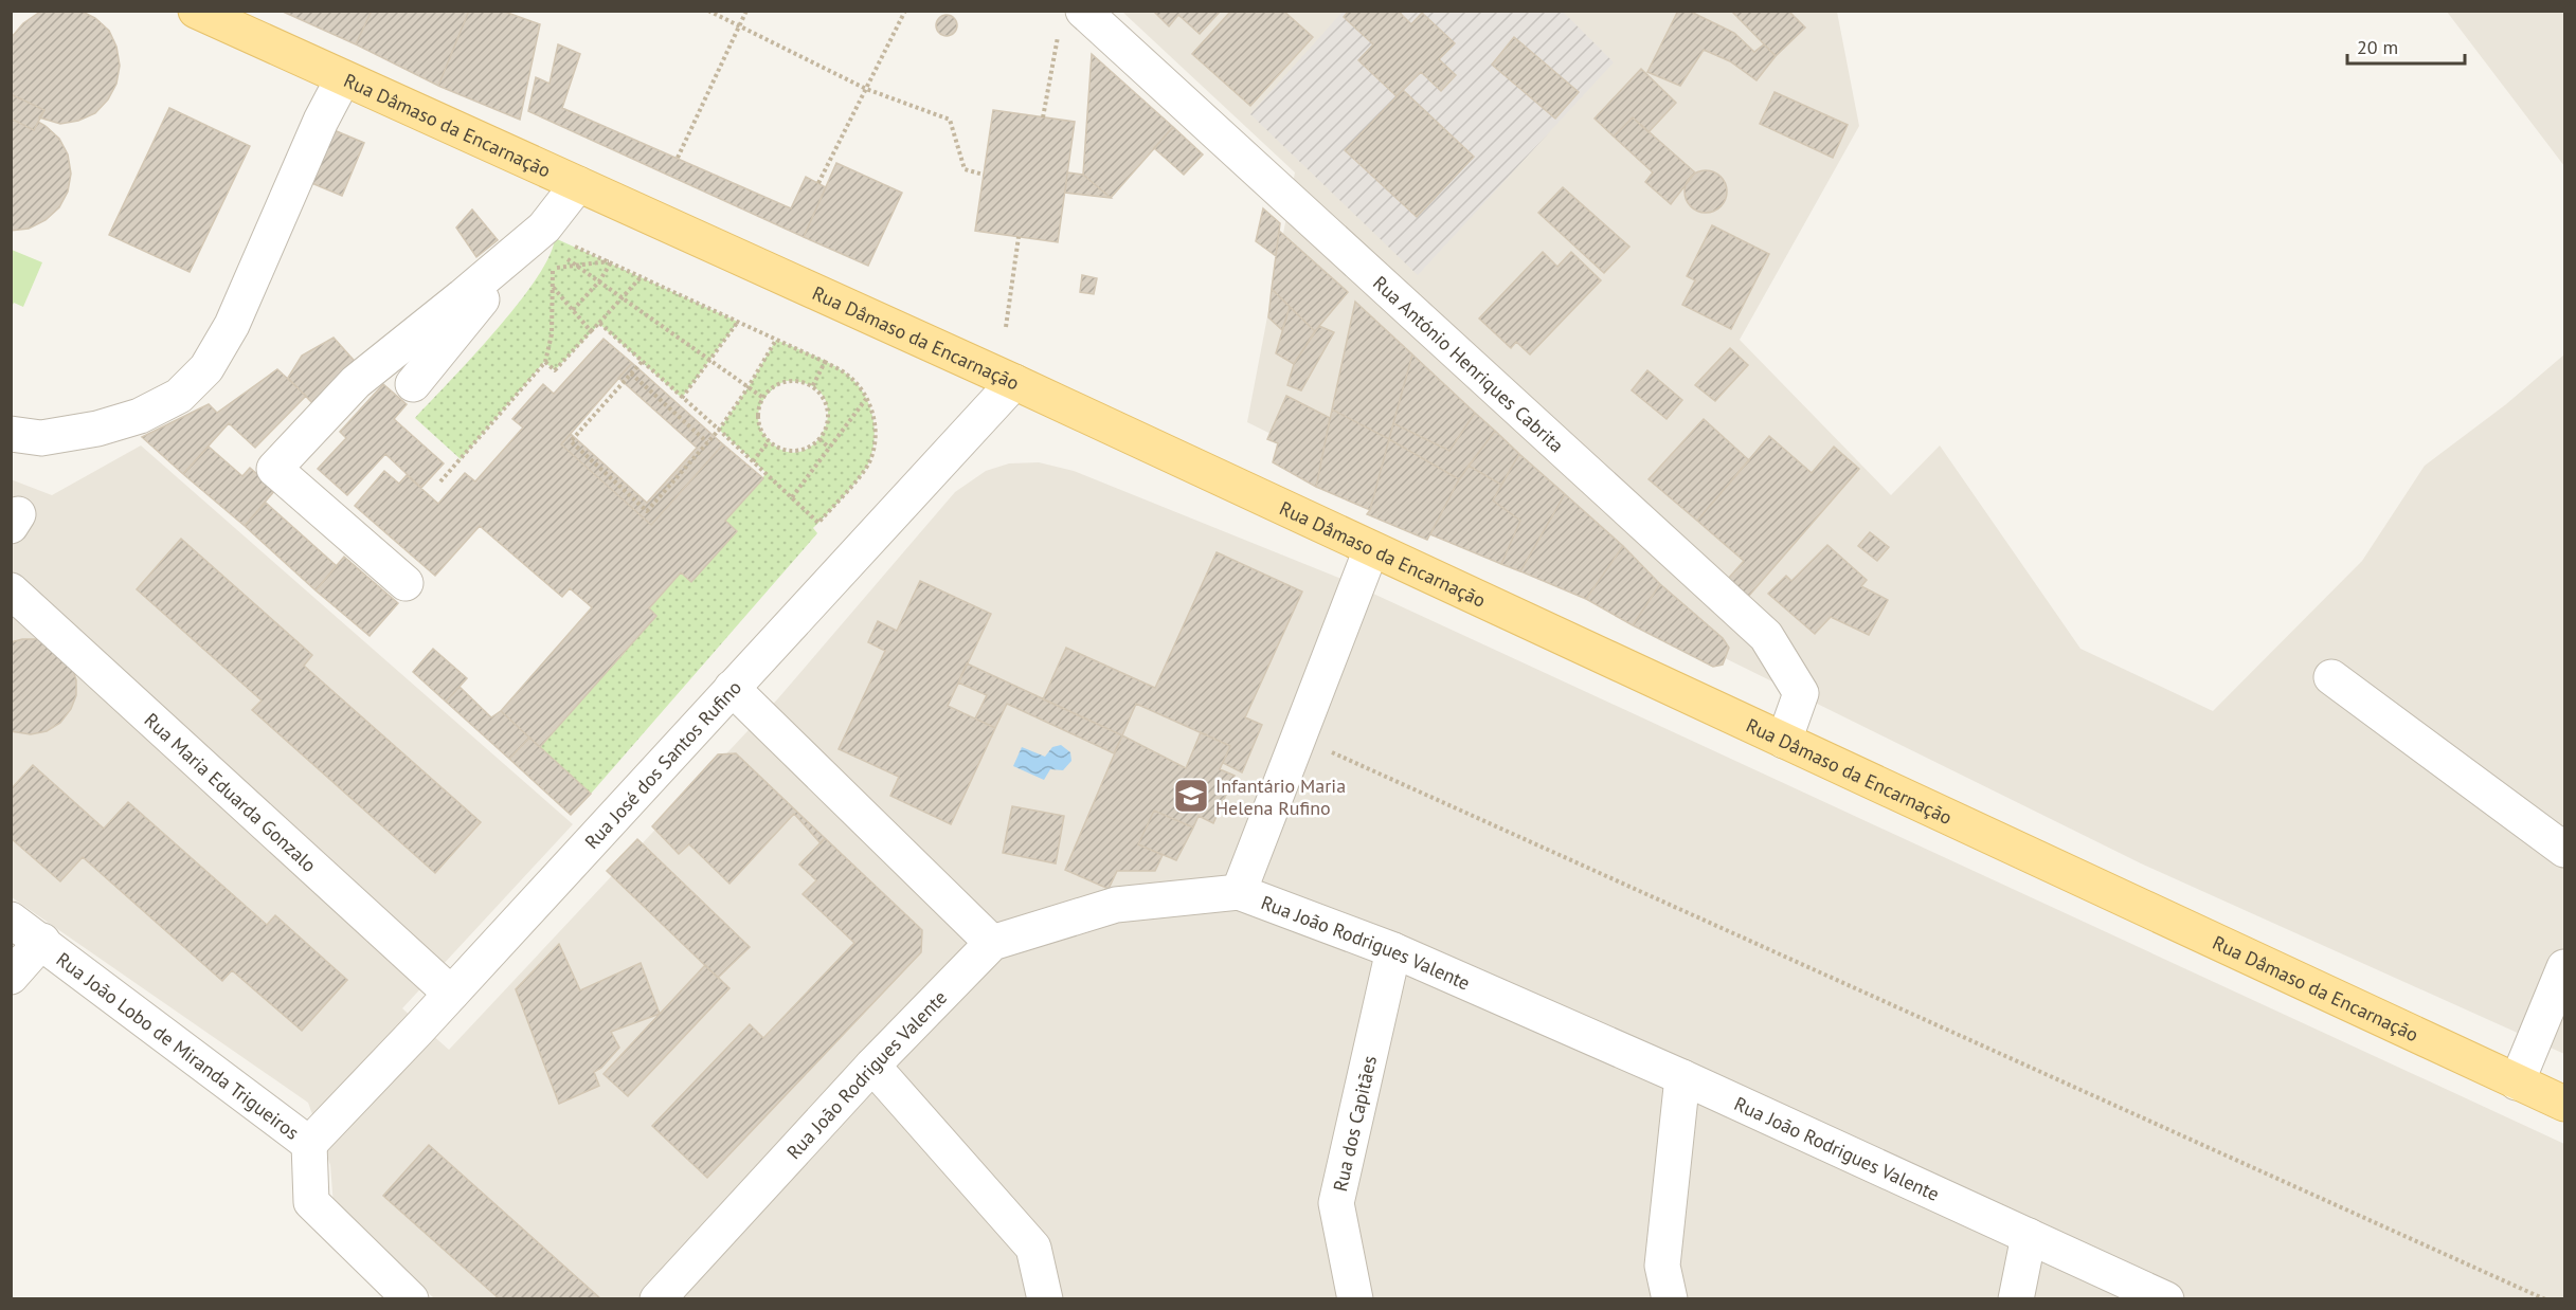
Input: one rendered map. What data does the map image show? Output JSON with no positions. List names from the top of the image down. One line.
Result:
{"streets":{"main road":["Rua Dâmaso da Encarnação"],"street":["Rua António Henriques Cabrita","Rua José dos Santos Rufino","Rua Maria Eduarda Gonzalo","Rua João Rodrigues Valente","Rua João Lobo de Miranda Trigueiros","Rua dos Capitães"]},"crossings":[["Rua Dâmaso da Encarnação","Rua António Henriques Cabrita"],["Rua Dâmaso da Encarnação","Rua José dos Santos Rufino"],["Rua José dos Santos Rufino","Rua Maria Eduarda Gonzalo"],["Rua José dos Santos Rufino","Rua João Lobo de Miranda Trigueiros"],["Rua João Rodrigues Valente","Rua dos Capitães"]],"places":{"school or university":["Infantário Maria Helena Rufino"]},"scale_bar":"20 m"}
